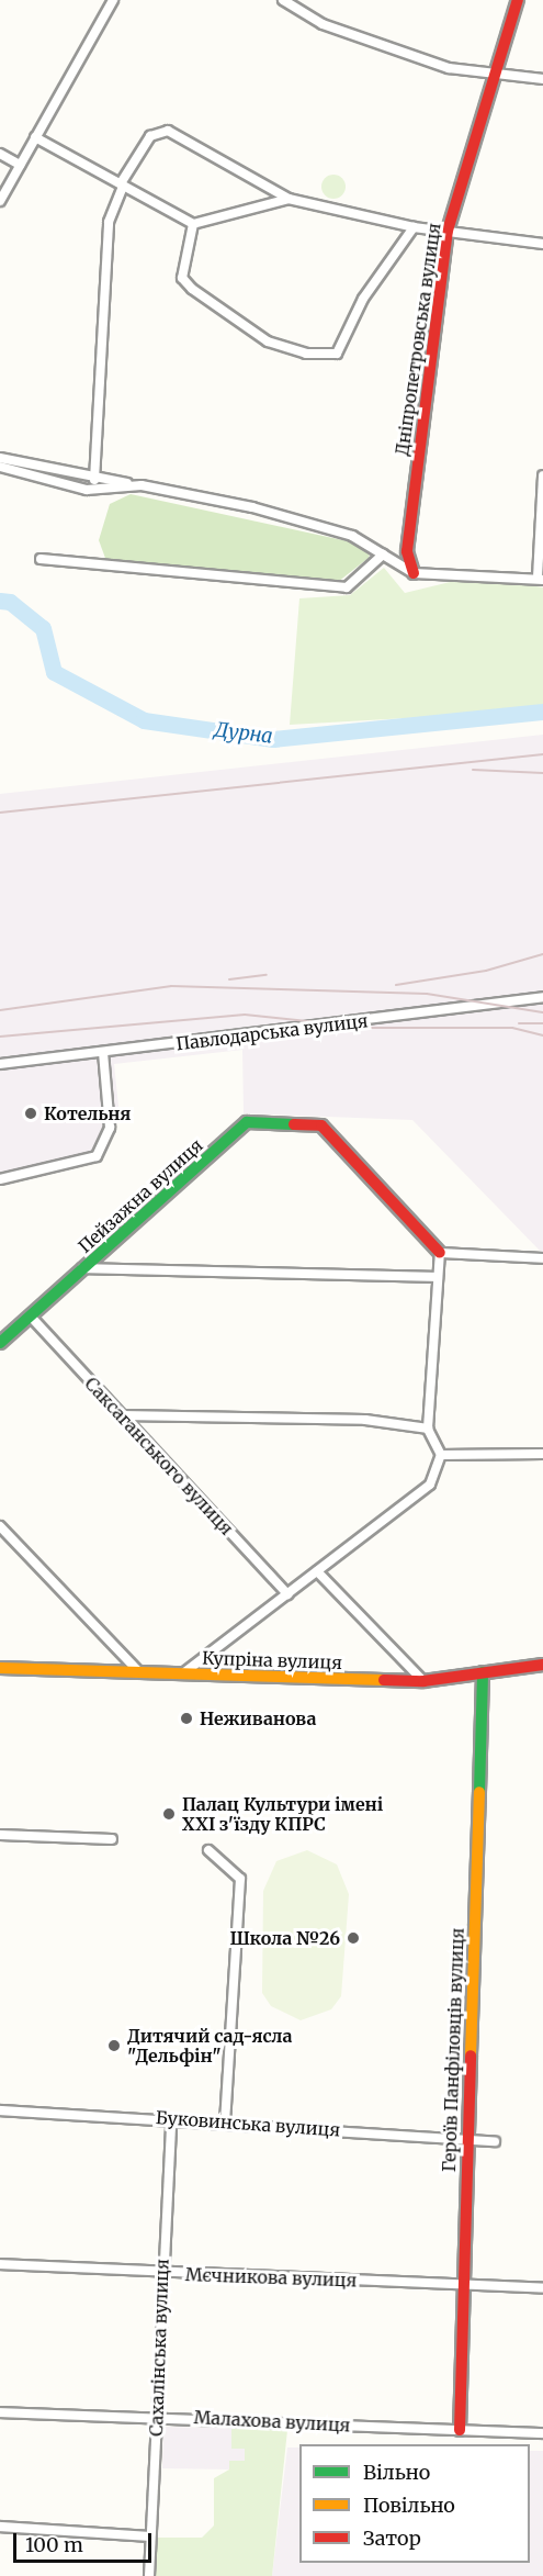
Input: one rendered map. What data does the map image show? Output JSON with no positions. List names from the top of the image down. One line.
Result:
{"streets":{"street":["Дніпропетровська вулиця","Павлодарська вулиця","Пейзажна вулиця","Саксаганського вулиця","Купріна вулиця","Героїв Панфіловців вулиця","Буковинська вулиця","Мєчникова вулиця","Сахалінська вулиця","Малахова вулиця"]},"crossings":[["Пейзажна вулиця","Саксаганського вулиця"],["Купріна вулиця","Героїв Панфіловців вулиця"],["Героїв Панфіловців вулиця","Буковинська вулиця"],["Героїв Панфіловців вулиця","Мєчникова вулиця"],["Героїв Панфіловців вулиця","Малахова вулиця"],["Буковинська вулиця","Сахалінська вулиця"],["Мєчникова вулиця","Сахалінська вулиця"],["Сахалінська вулиця","Малахова вулиця"]],"water":["Дурна"],"places":["Котельня","Неживанова","Палац Культури імені XXI з'їзду КПРС","Школа №26","Дитячий сад-ясла \"Дельфін\""],"legend":["Вільно","Повільно","Затор"],"scale_bar":"100 m"}
